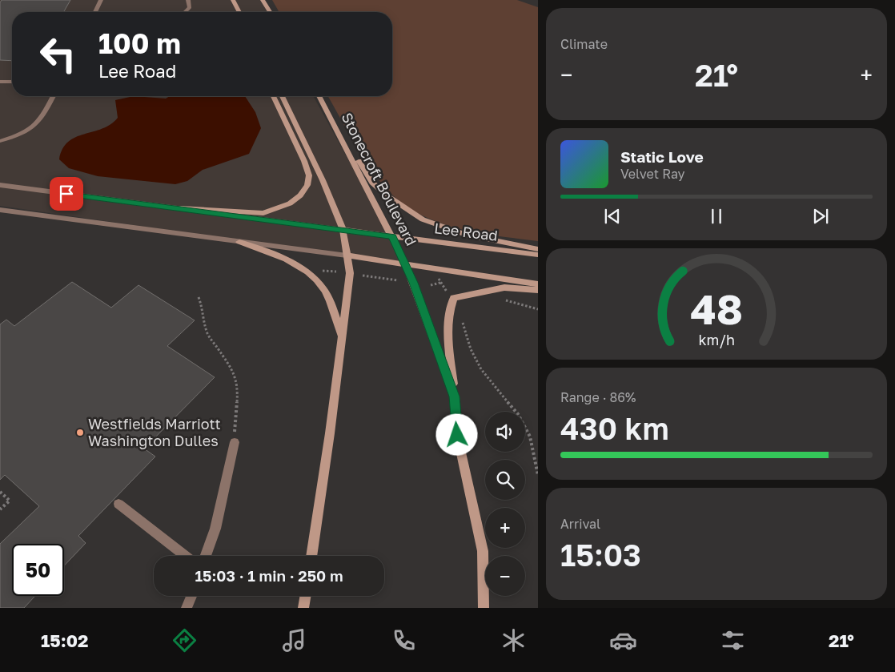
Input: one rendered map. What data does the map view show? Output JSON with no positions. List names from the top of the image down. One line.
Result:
{"streets":{"main road":["Stonecroft Boulevard","Lee Road"]},"crossings":[["Stonecroft Boulevard","Lee Road"]],"places":["Westfields Marriott Washington Dulles"],"page":{"tile":["Climate",["Range · 86%","430 km"],["Arrival","15:03"]],"turn":["100 m","Lee Road"],"heat":["−","21°","+"],"song":["Static Love","Velvet Ray"],"map_buttons":["+","−"],"limit":"50","trip":"15:03 · 1 min · 250 m","tabs":["15:02","21°"],"gauge":["48","km/h"]}}
